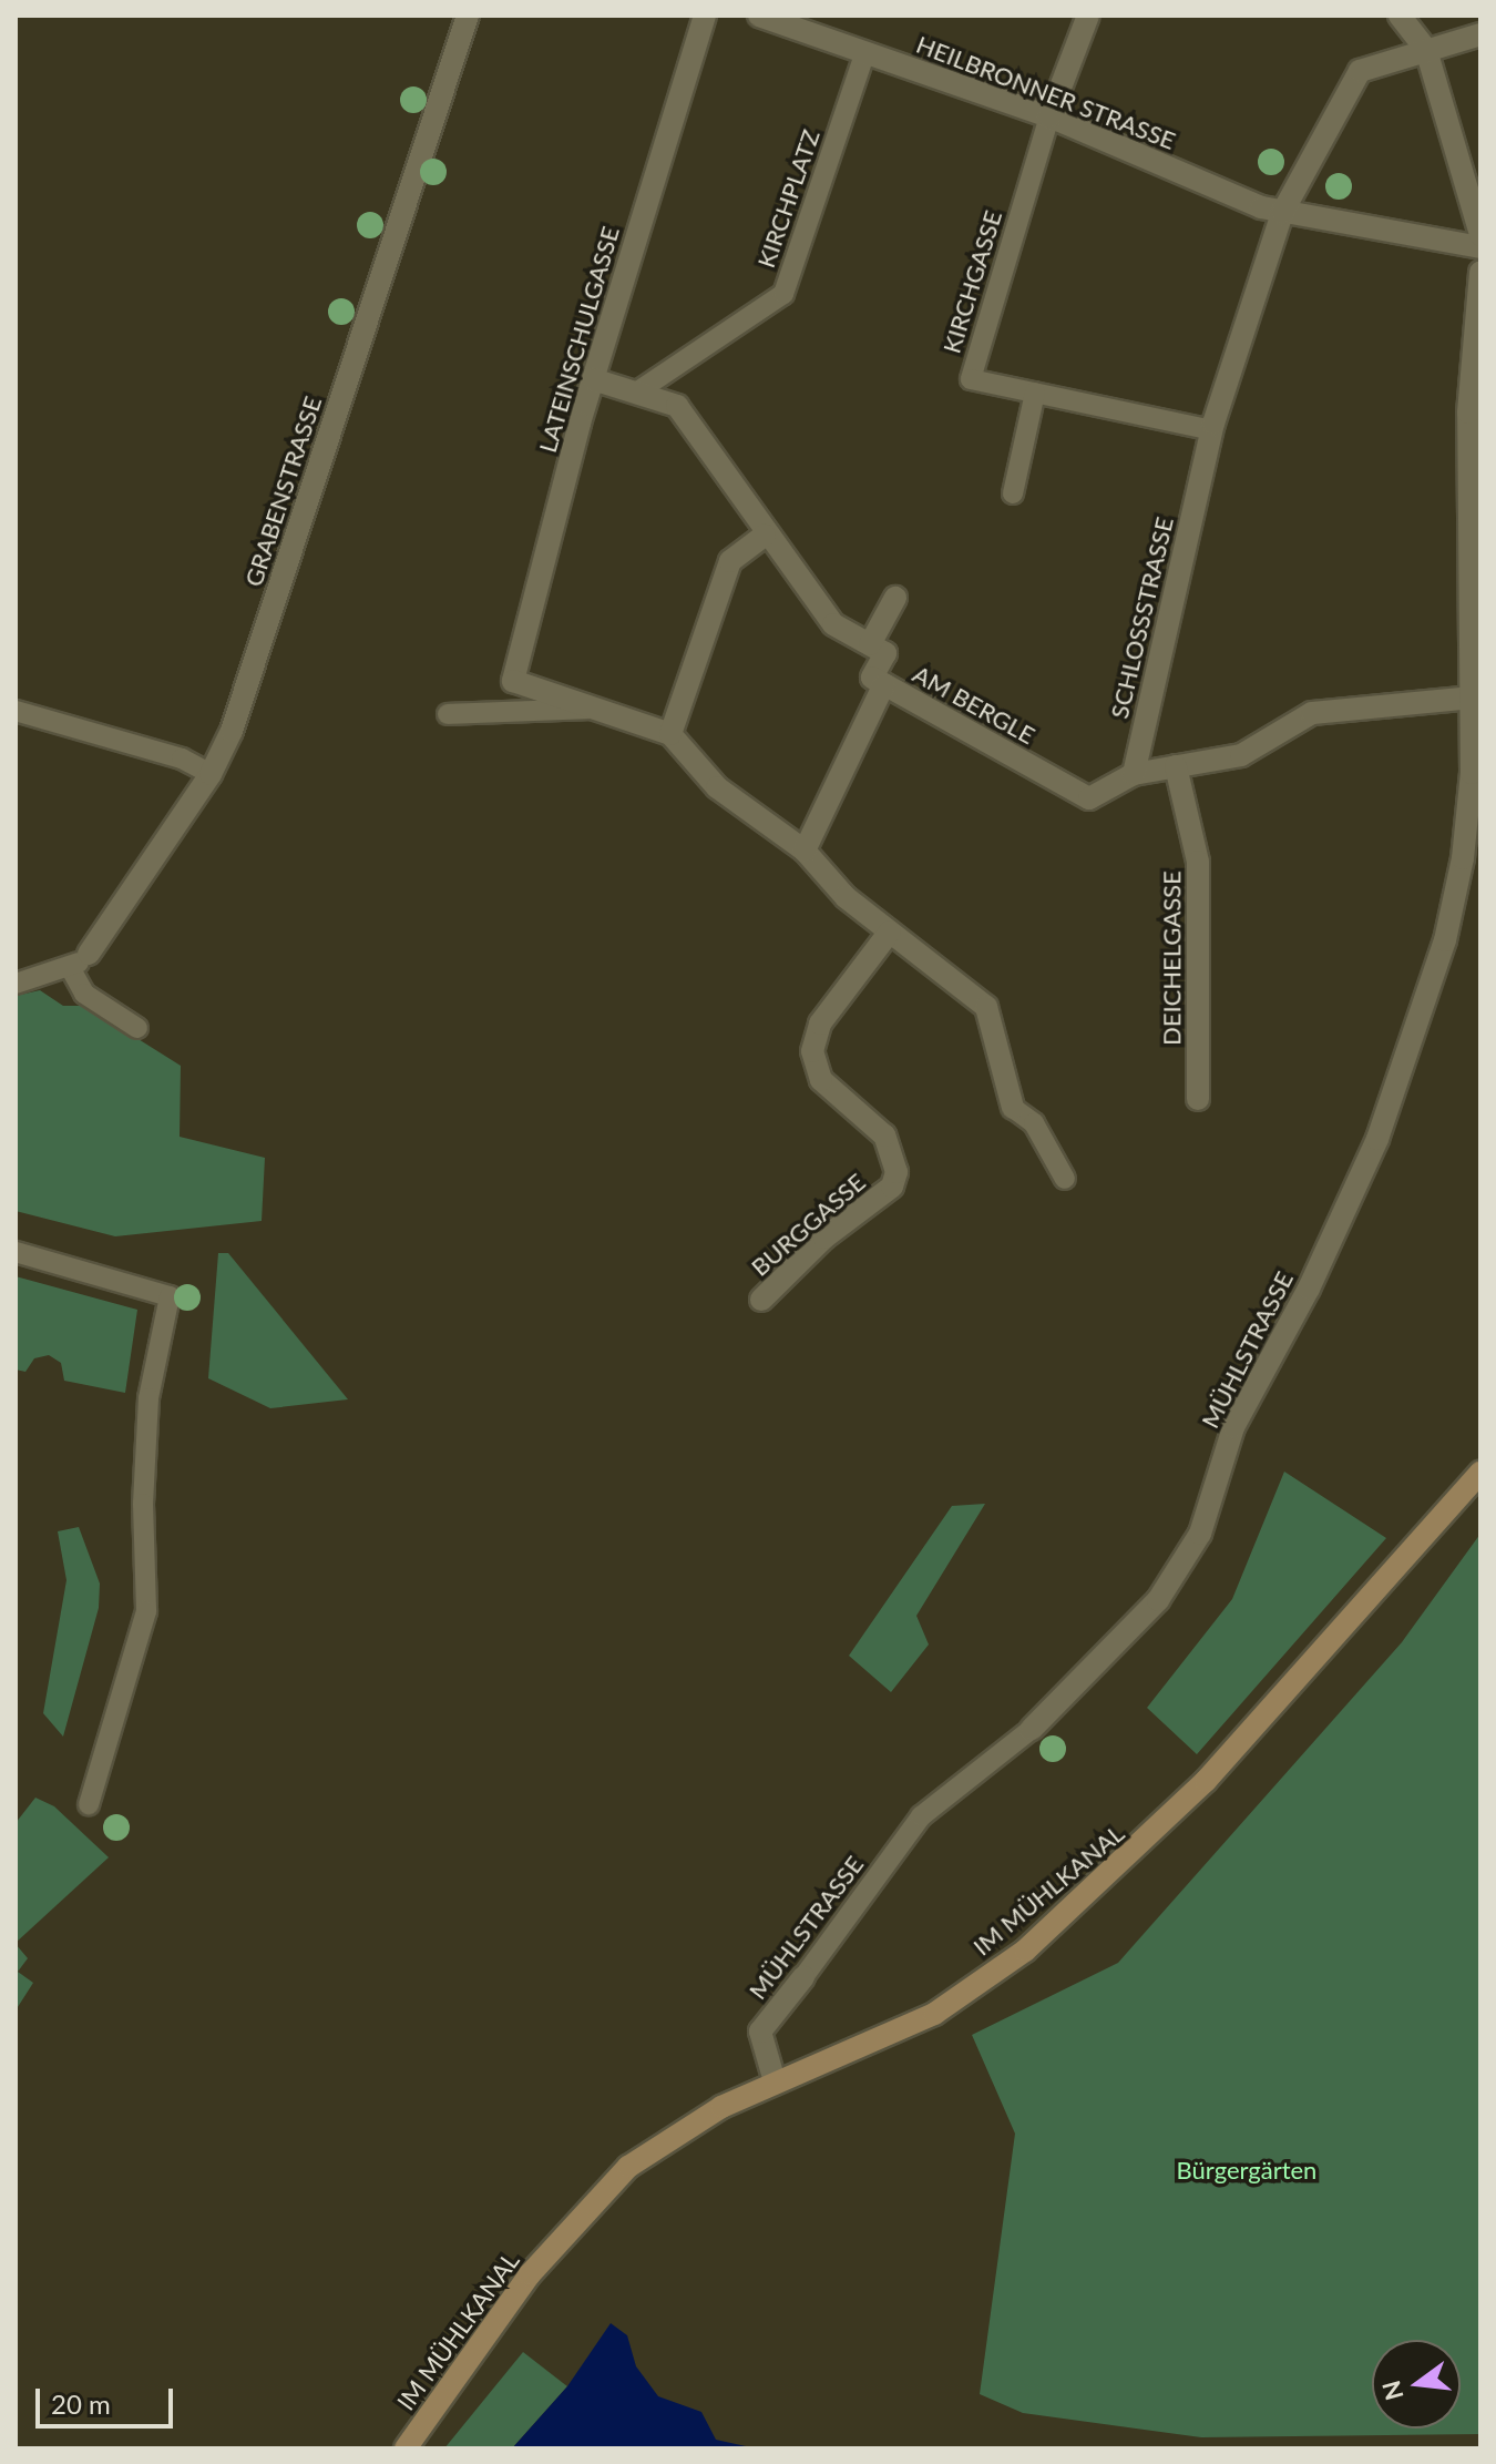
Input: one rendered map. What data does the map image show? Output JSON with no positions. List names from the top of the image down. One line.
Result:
{"streets":{"street":["HEILBRONNER STRASSE","LATEINSCHULGASSE","GRABENSTRASSE","SCHLOSSSTRASSE","AM BERGLE","DEICHELGASSE","BURGGASSE","MÜHLSTRASSE","IM MÜHLKANAL"],"lane":["KIRCHPLATZ","KIRCHGASSE"]},"crossings":[["HEILBRONNER STRASSE","KIRCHPLATZ"],["HEILBRONNER STRASSE","KIRCHGASSE"],["HEILBRONNER STRASSE","SCHLOSSSTRASSE"],["KIRCHGASSE","SCHLOSSSTRASSE"],["SCHLOSSSTRASSE","AM BERGLE"],["MÜHLSTRASSE","IM MÜHLKANAL"]],"parks":["Bürgergärten"],"scale_bar":"20 m","north":"left"}
